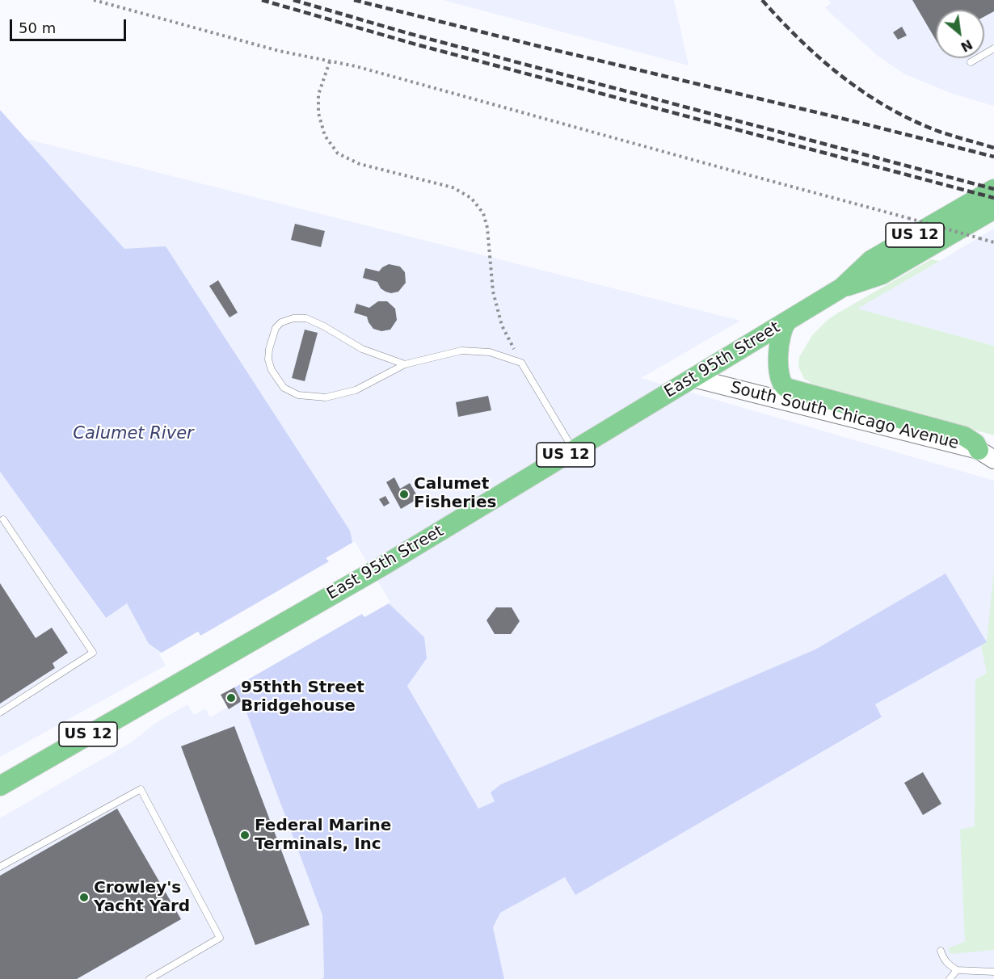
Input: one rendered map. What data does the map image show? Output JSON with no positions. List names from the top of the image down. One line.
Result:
{"streets":{"main road":["US 12","East 95th Street","South South Chicago Avenue"]},"crossings":[["East 95th Street","South South Chicago Avenue"]],"water":["Calumet River"],"places":["Calumet Fisheries","95thth Street Bridgehouse","Federal Marine Terminals, Inc","Crowley's Yacht Yard"],"scale_bar":"50 m","north":"bottom right"}
